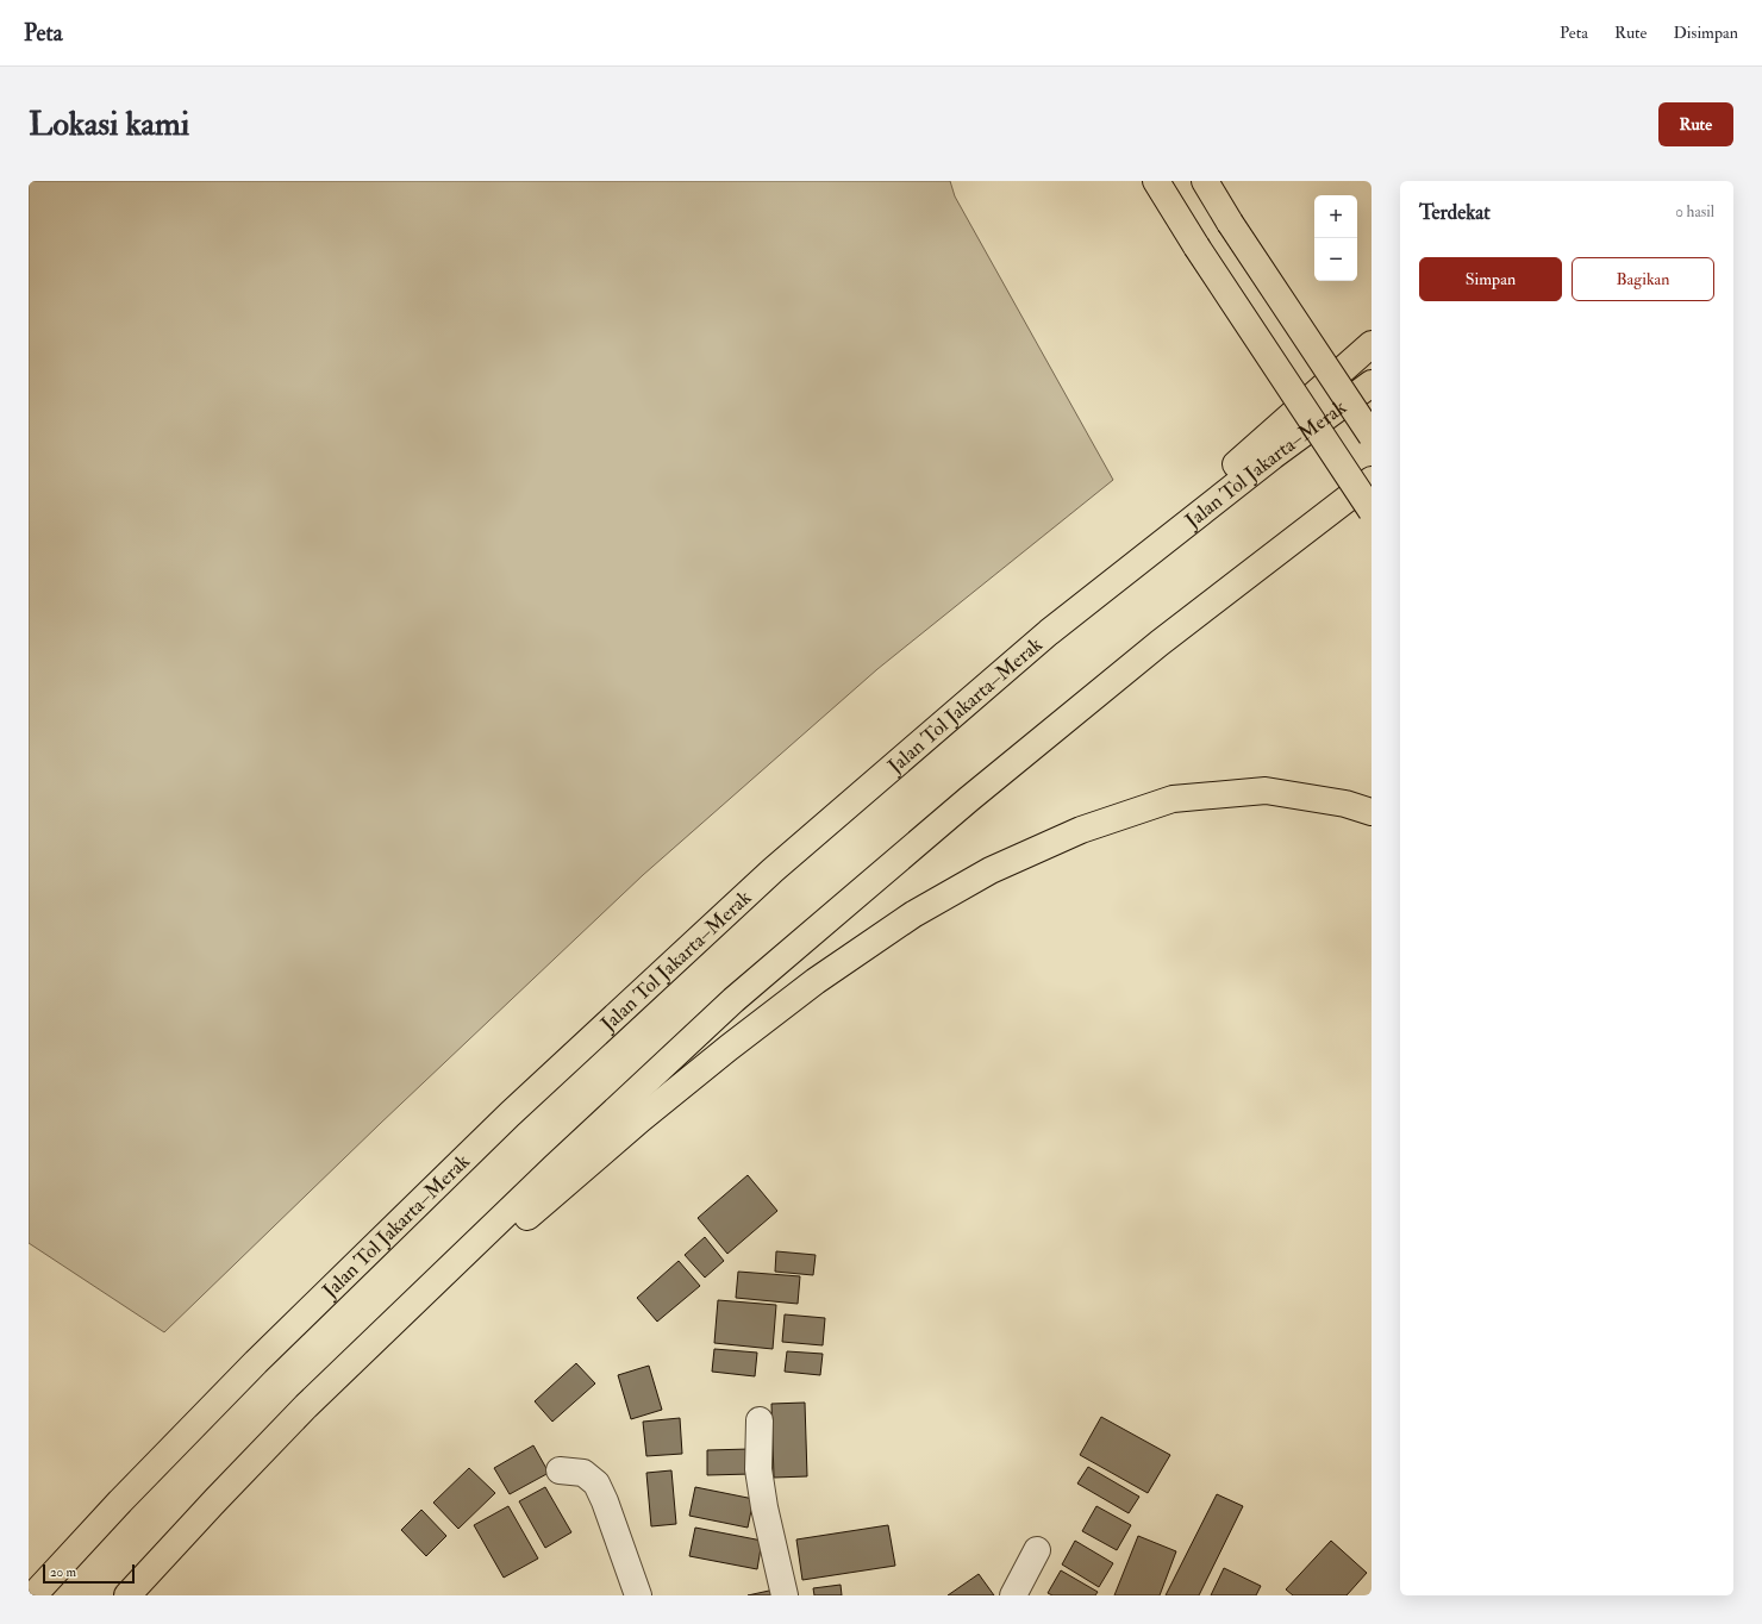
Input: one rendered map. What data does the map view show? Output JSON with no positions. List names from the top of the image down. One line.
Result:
{"streets":{"highway":["Jalan Tol Jakarta–Merak"]},"scale_bar":"20 m","page":{"header":"Peta","nav":["Peta","Rute","Disimpan"],"buttons":["Rute",["Simpan","Bagikan"]],"title":"Lokasi kami","heading":["Terdekat","0 hasil"],"map_buttons":["+","−"],"scale":"20 m"}}
